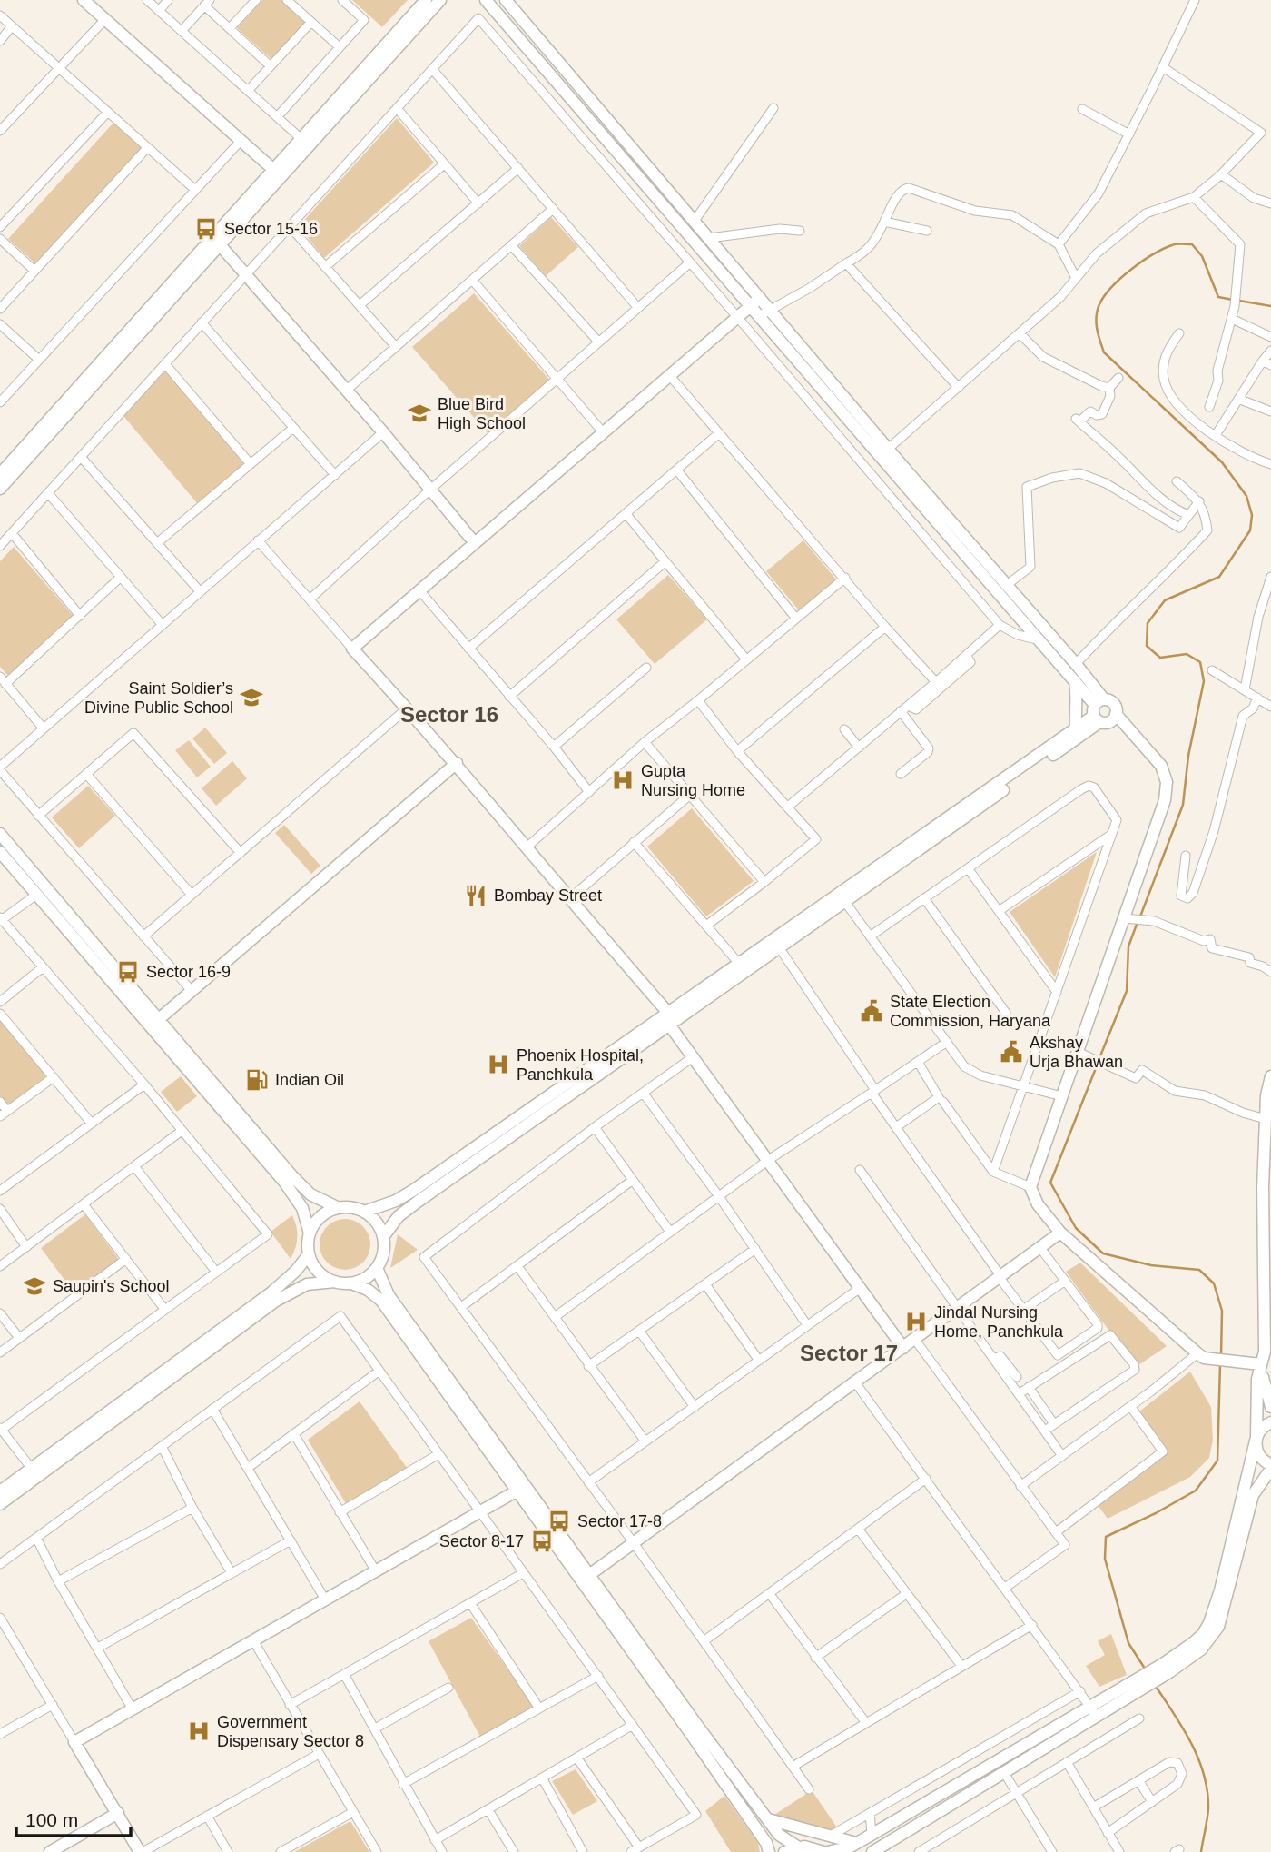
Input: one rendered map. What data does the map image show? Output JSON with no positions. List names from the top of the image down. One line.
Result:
{"districts":["Sector 16","Sector 17"],"places":{"bus stop":["Sector 15-16","Sector 16-9","Sector 17-8","Sector 8-17"],"school or university":["Blue Bird High School","Saint Soldier’s Divine Public School","Saupin's School"],"hospital":["Gupta Nursing Home","Phoenix Hospital, Panchkula","Jindal Nursing Home, Panchkula","Government Dispensary Sector 8"],"restaurant":["Bombay Street"],"public building":["State Election Commission, Haryana","Akshay Urja Bhawan"],"fuel station":["Indian Oil"]},"scale_bar":"100 m"}
